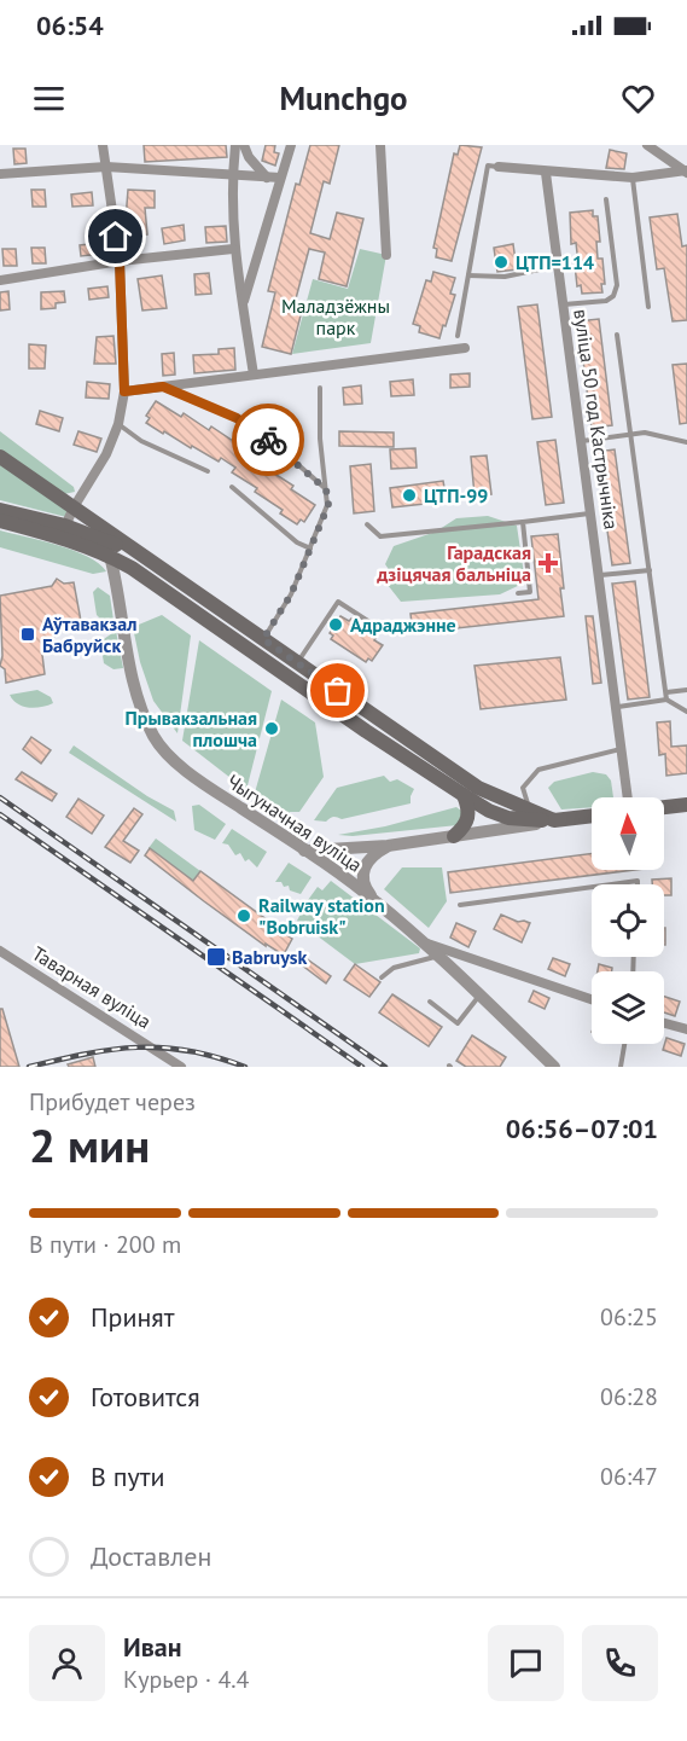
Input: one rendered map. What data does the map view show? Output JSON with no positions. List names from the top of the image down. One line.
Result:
{"streets":{"street":["вуліца 50 год Кастрычніка","Чыгуначная вуліца","Таварная вуліца"]},"parks":["Маладзёжны парк"],"places":{"other":["ЦТП=114","ЦТП-99","Адраджэнне","Прывакзальная плошча","Railway station \"Bobruisk\""],"health":["Гарадская дзіцячая бальніца"],"transit":["Аўтавакзал Бабруйск","Babruysk"]},"north":"top","page":{"status":"06:54","header":"Munchgo","heading":["2 мин","Прибудет через","06:56–07:01"],"panel":["Иван","Курьер · 4.4"],"bar":"В пути · 200 m","list":[["Принят","06:25"],["Готовится","06:28"],["В пути","06:47"],"Доставлен"]}}
